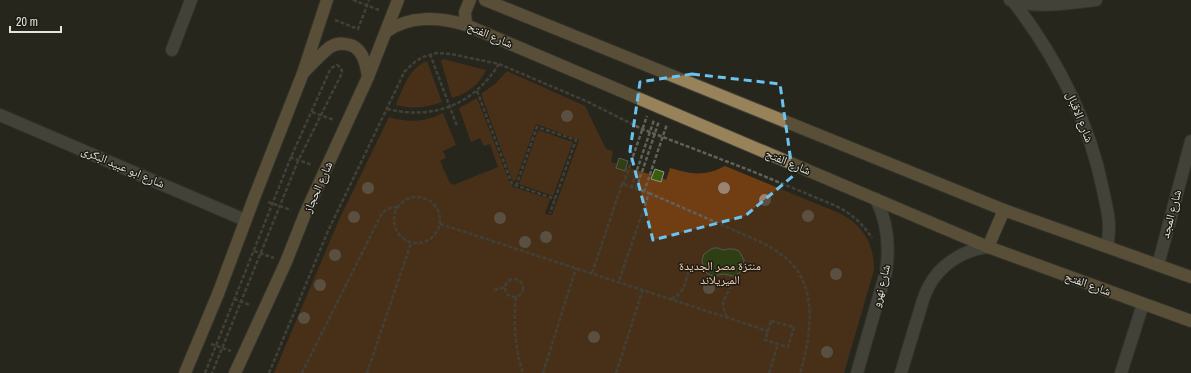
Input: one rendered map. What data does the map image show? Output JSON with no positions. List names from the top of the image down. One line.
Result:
{"streets":{"main road":["شارع الفتح","شارع الحجاز"],"street":["شارع الاقبال","شارع ابو عبيد البكرى","شارع المجد","شارع نهرو"]},"crossings":[["شارع الفتح","شارع الحجاز"],["شارع الفتح","شارع نهرو"]],"parks":["منتزة مصر الجديدة الميريلاند"],"scale_bar":"20 m"}
